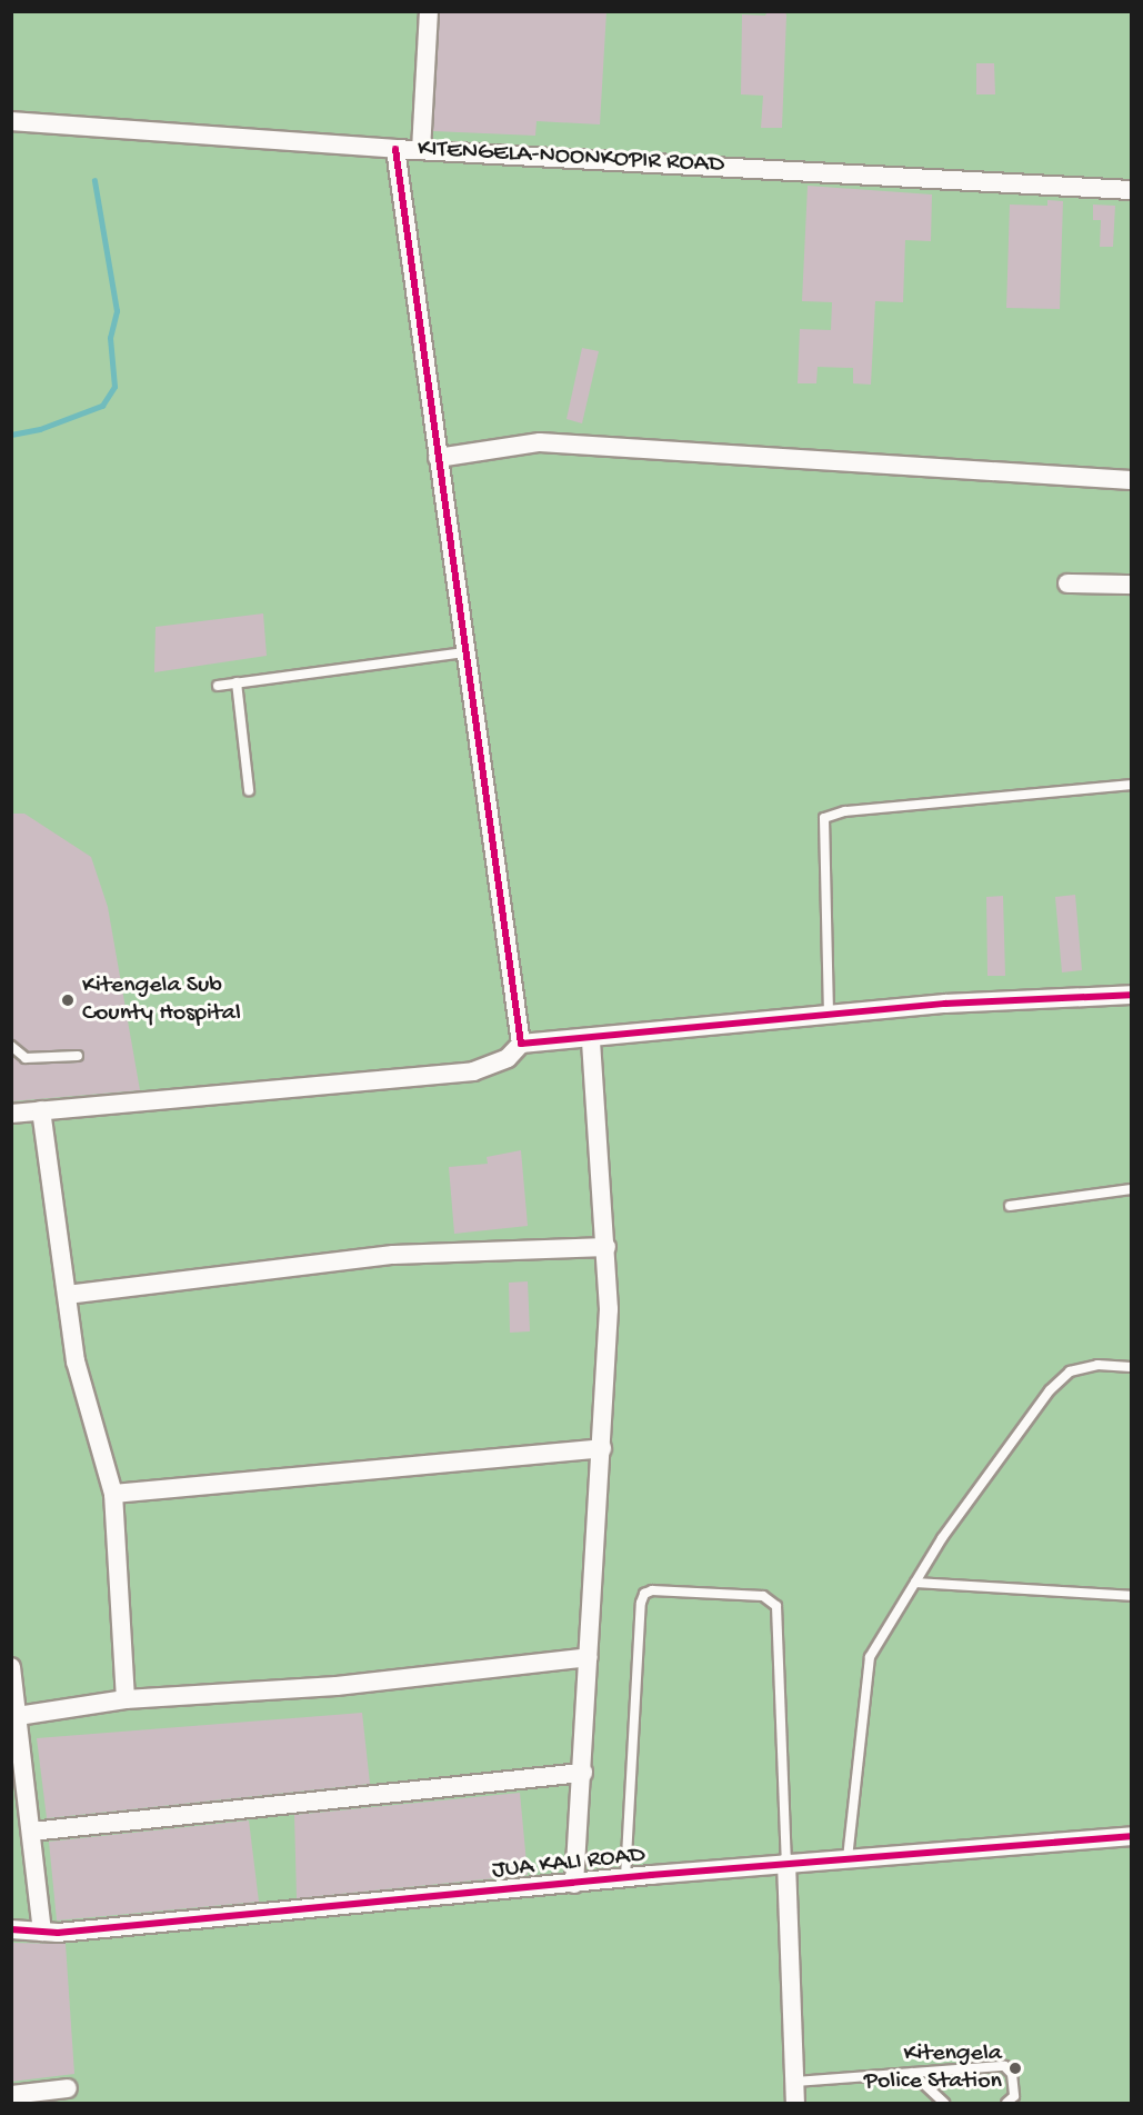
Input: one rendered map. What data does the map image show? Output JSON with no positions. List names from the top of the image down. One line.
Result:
{"streets":{"street":["KITENGELA-NOONKOPIR ROAD","JUA KALI ROAD"]},"places":["Kitengela Sub County Hospital","Kitengela Police Station"]}
